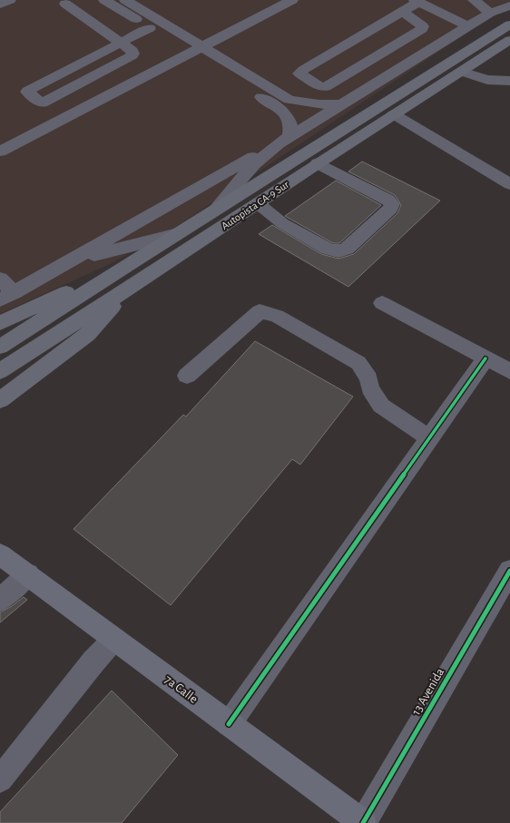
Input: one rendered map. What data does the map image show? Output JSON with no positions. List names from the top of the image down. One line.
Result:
{"streets":{"highway":["Autopista CA-9 Sur"],"main road":["7a Calle"],"street":["13 Avenida"]},"crossings":[["7a Calle","13 Avenida"]]}
